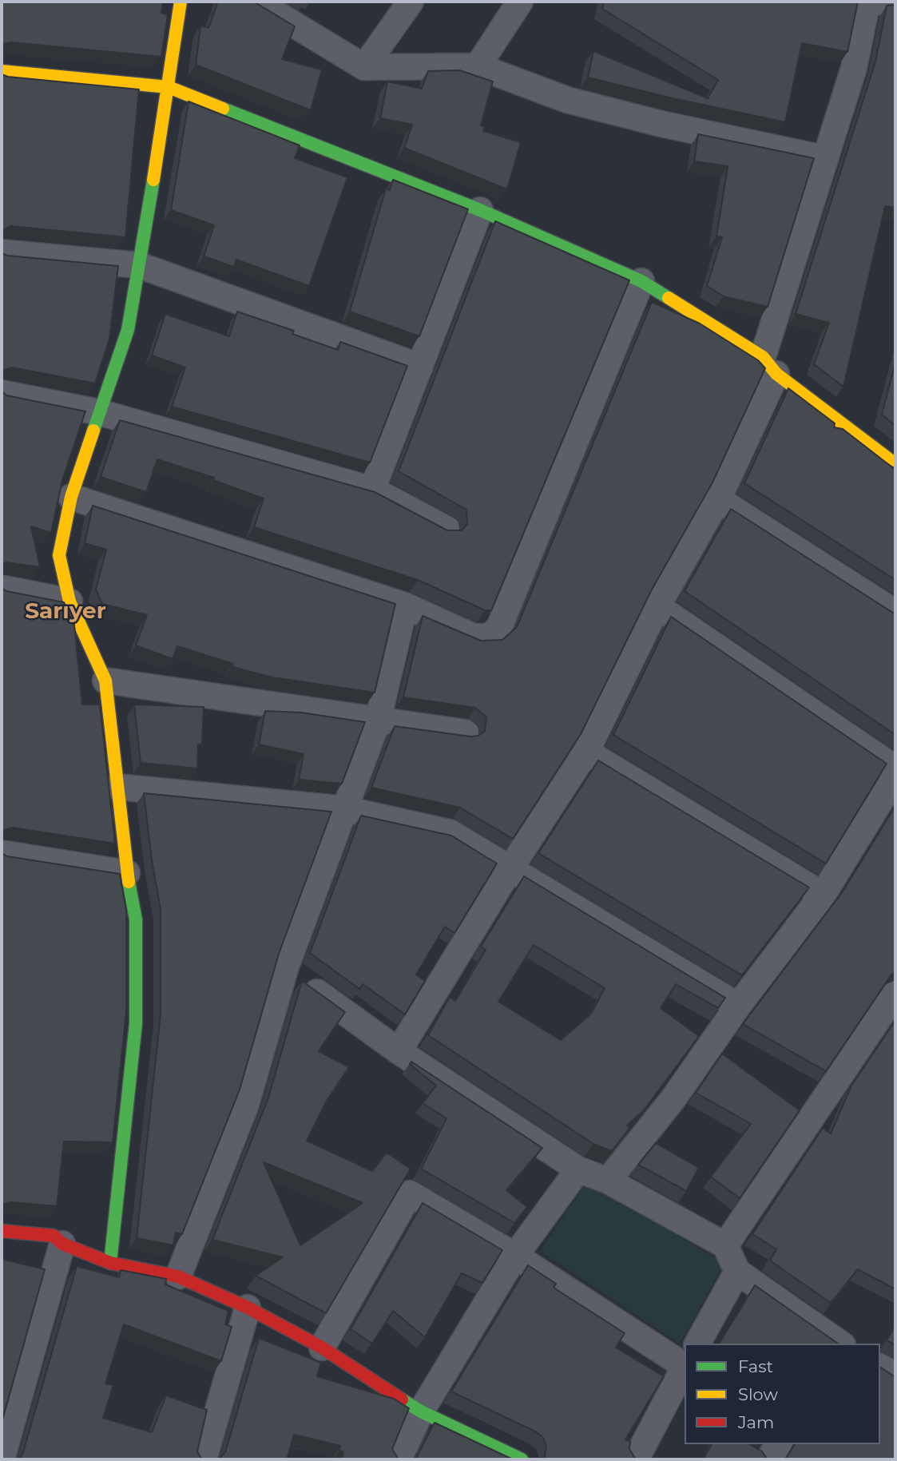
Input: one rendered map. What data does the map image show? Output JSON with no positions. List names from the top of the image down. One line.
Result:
{"districts":["Sarıyer"],"legend":["Fast","Slow","Jam"]}
